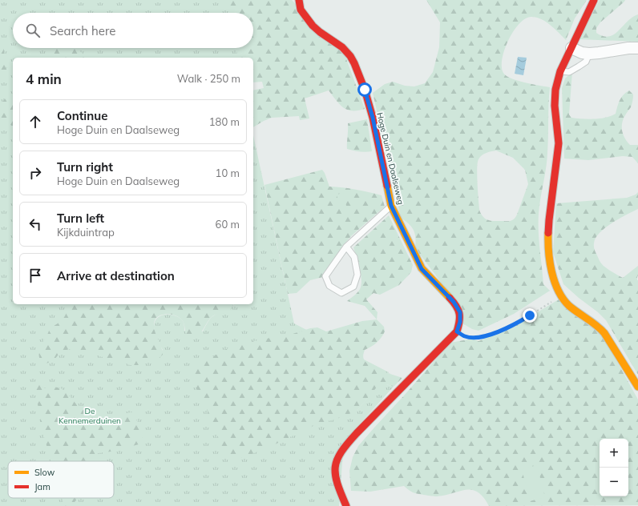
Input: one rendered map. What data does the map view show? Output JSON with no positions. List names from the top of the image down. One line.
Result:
{"streets":{"street":["Hoge Duin en Daalseweg"]},"parks":["De Kennemerduinen"],"legend":["Slow","Jam"],"page":{"search":"Search here","heading":["4 min","Walk · 250 m"],"list":[["Continue","Hoge Duin en Daalseweg","180 m"],["Turn right","Hoge Duin en Daalseweg","10 m"],["Turn left","Kijkduintrap","60 m"],"Arrive at destination"],"map_buttons":["+","−"]}}
